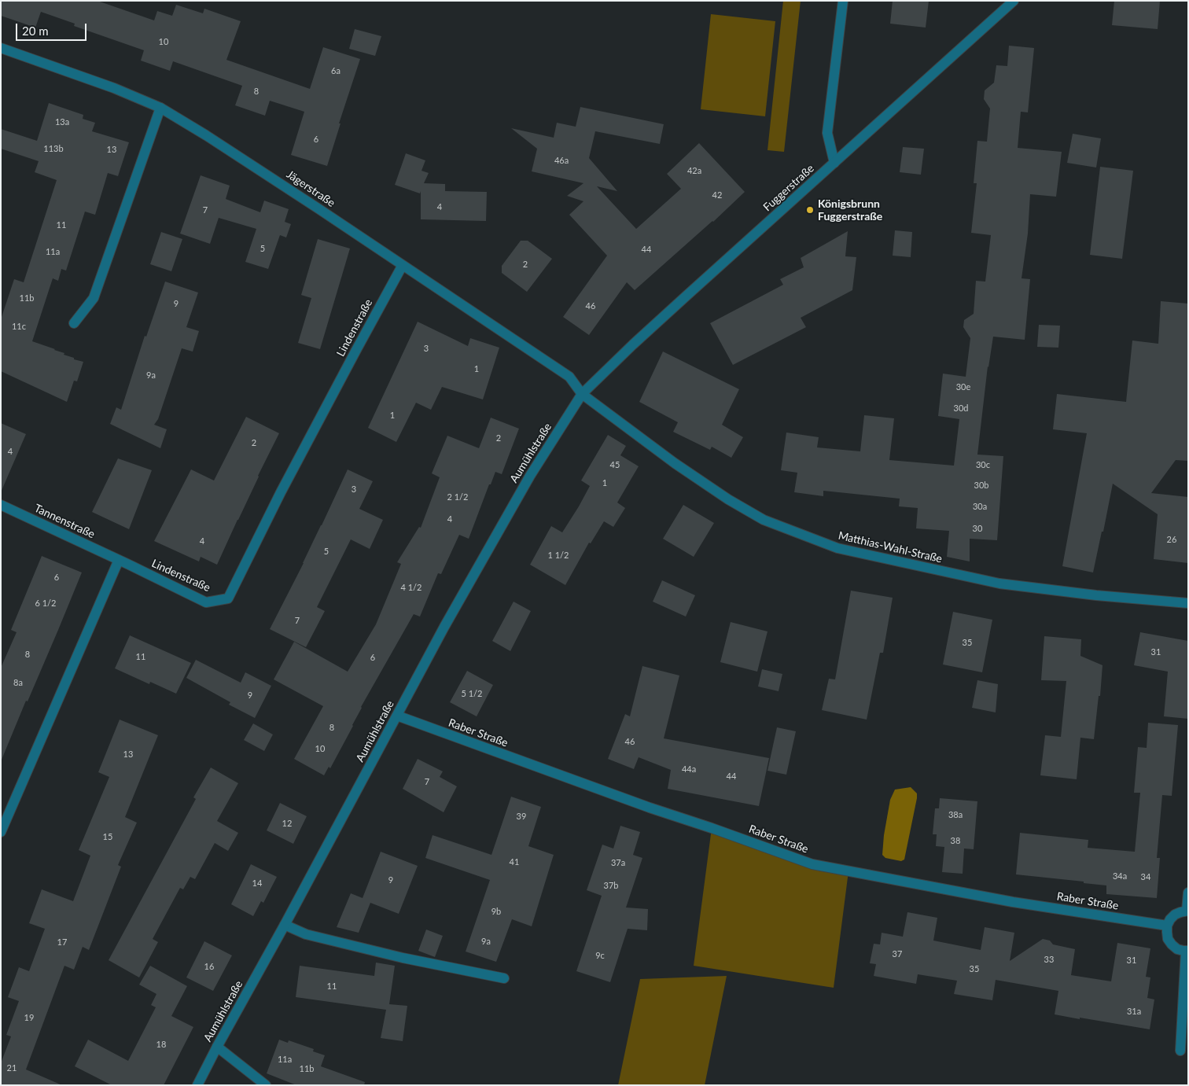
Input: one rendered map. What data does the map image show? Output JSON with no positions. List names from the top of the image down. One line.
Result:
{"streets":{"street":["Fuggerstraße","Jägerstraße","Lindenstraße","Aumühlstraße","Tannenstraße","Matthias-Wahl-Straße","Raber Straße"]},"crossings":[["Fuggerstraße","Jägerstraße"],["Fuggerstraße","Aumühlstraße"],["Fuggerstraße","Matthias-Wahl-Straße"],["Jägerstraße","Lindenstraße"],["Jägerstraße","Aumühlstraße"],["Jägerstraße","Matthias-Wahl-Straße"],["Lindenstraße","Tannenstraße"],["Aumühlstraße","Matthias-Wahl-Straße"],["Aumühlstraße","Raber Straße"]],"places":["Königsbrunn Fuggerstraße"],"house_numbers":["10","6a","8","13a","6","113b","13","46a","42a","42","4","7","11","5","44","11a","2","11b","9","46","11c","3","1","9a","30e","30d","1","2","2","4","45","30c","1","30b","3","2 1/2","30a","4","30","26","4","5","1 1/2","6","4 1/2","6 1/2","7","35","31","8","11","6","8a","5 1/2","9","8","46","10","13","44a","44","7","38a","39","12","15","38","41","37a","34a","34","9","14","37b","9b","9a","17","37","9c","33","31","16","35","11","31a","19","18","11a","21","11b"],"scale_bar":"20 m"}
